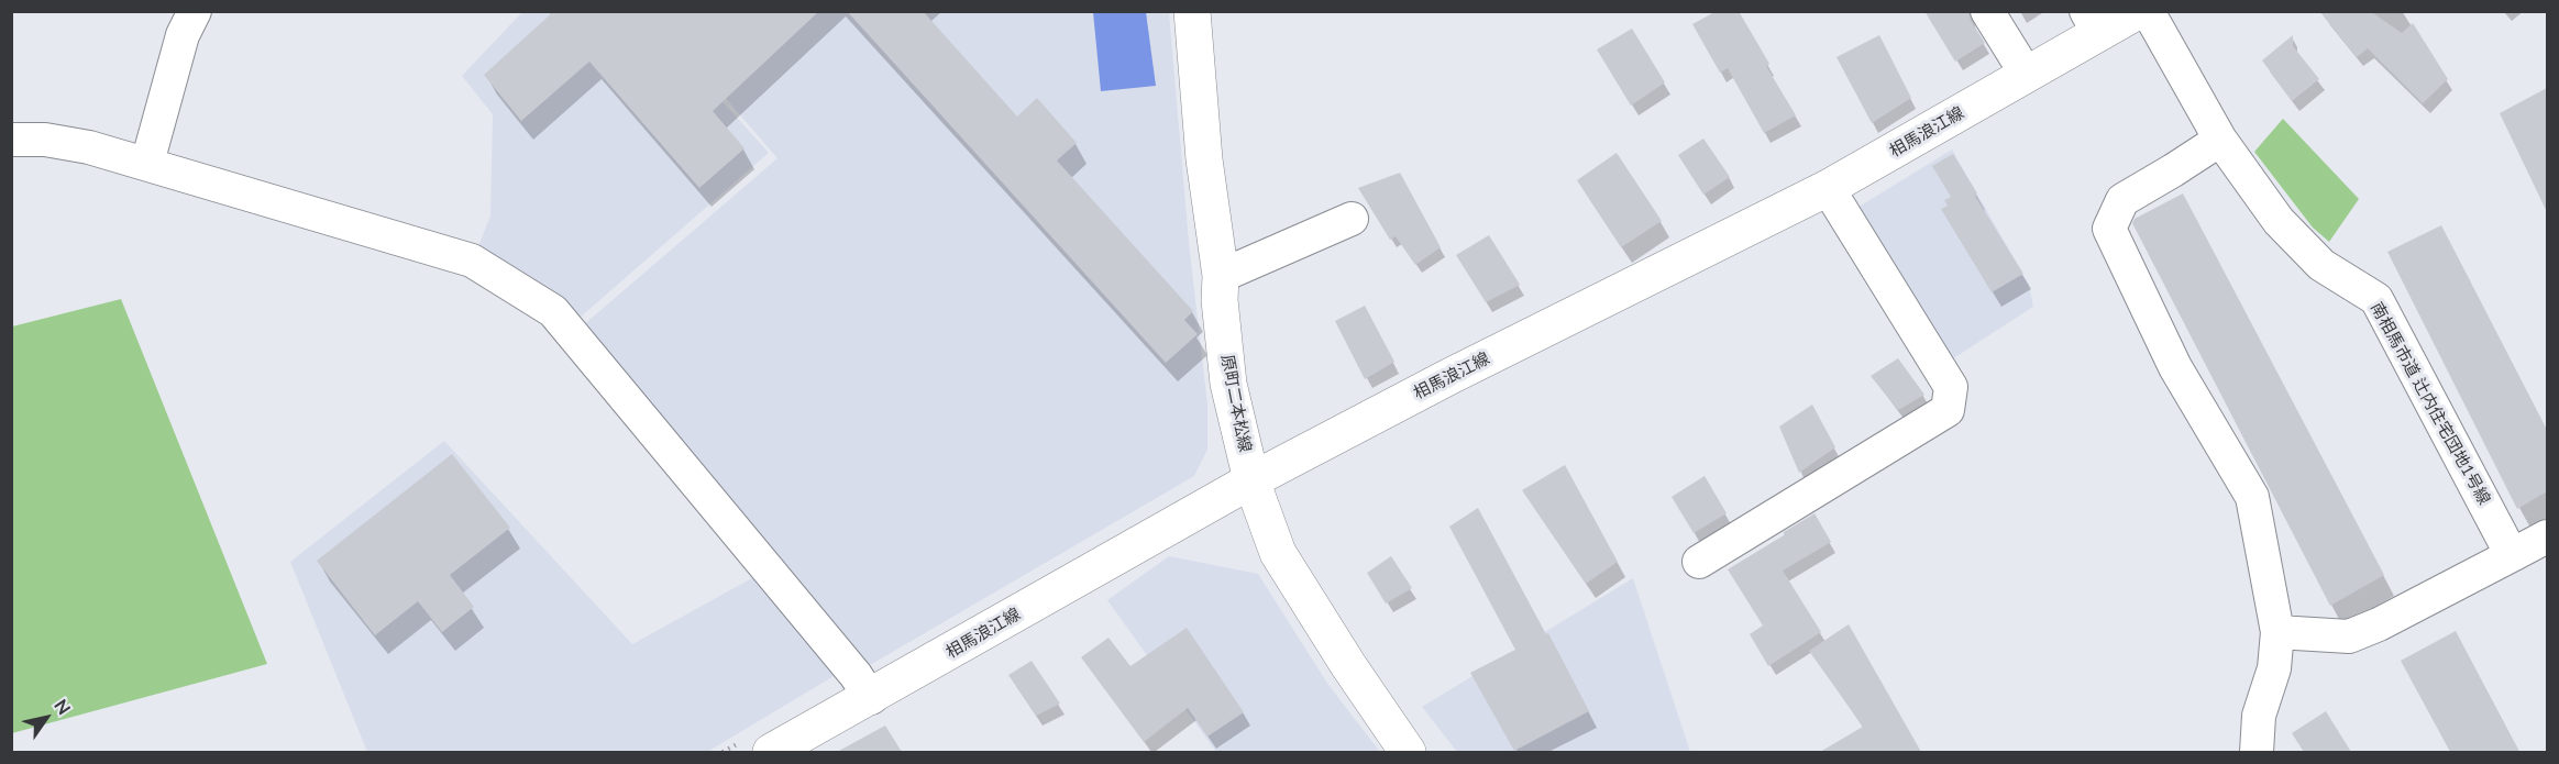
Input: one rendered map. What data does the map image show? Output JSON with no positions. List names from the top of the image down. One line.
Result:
{"streets":{"main road":["相馬浪江線","原町二本松線"],"street":["南相馬市道 辻内住宅団地1号線"]},"crossings":[["相馬浪江線","原町二本松線"]],"north":"top right"}
